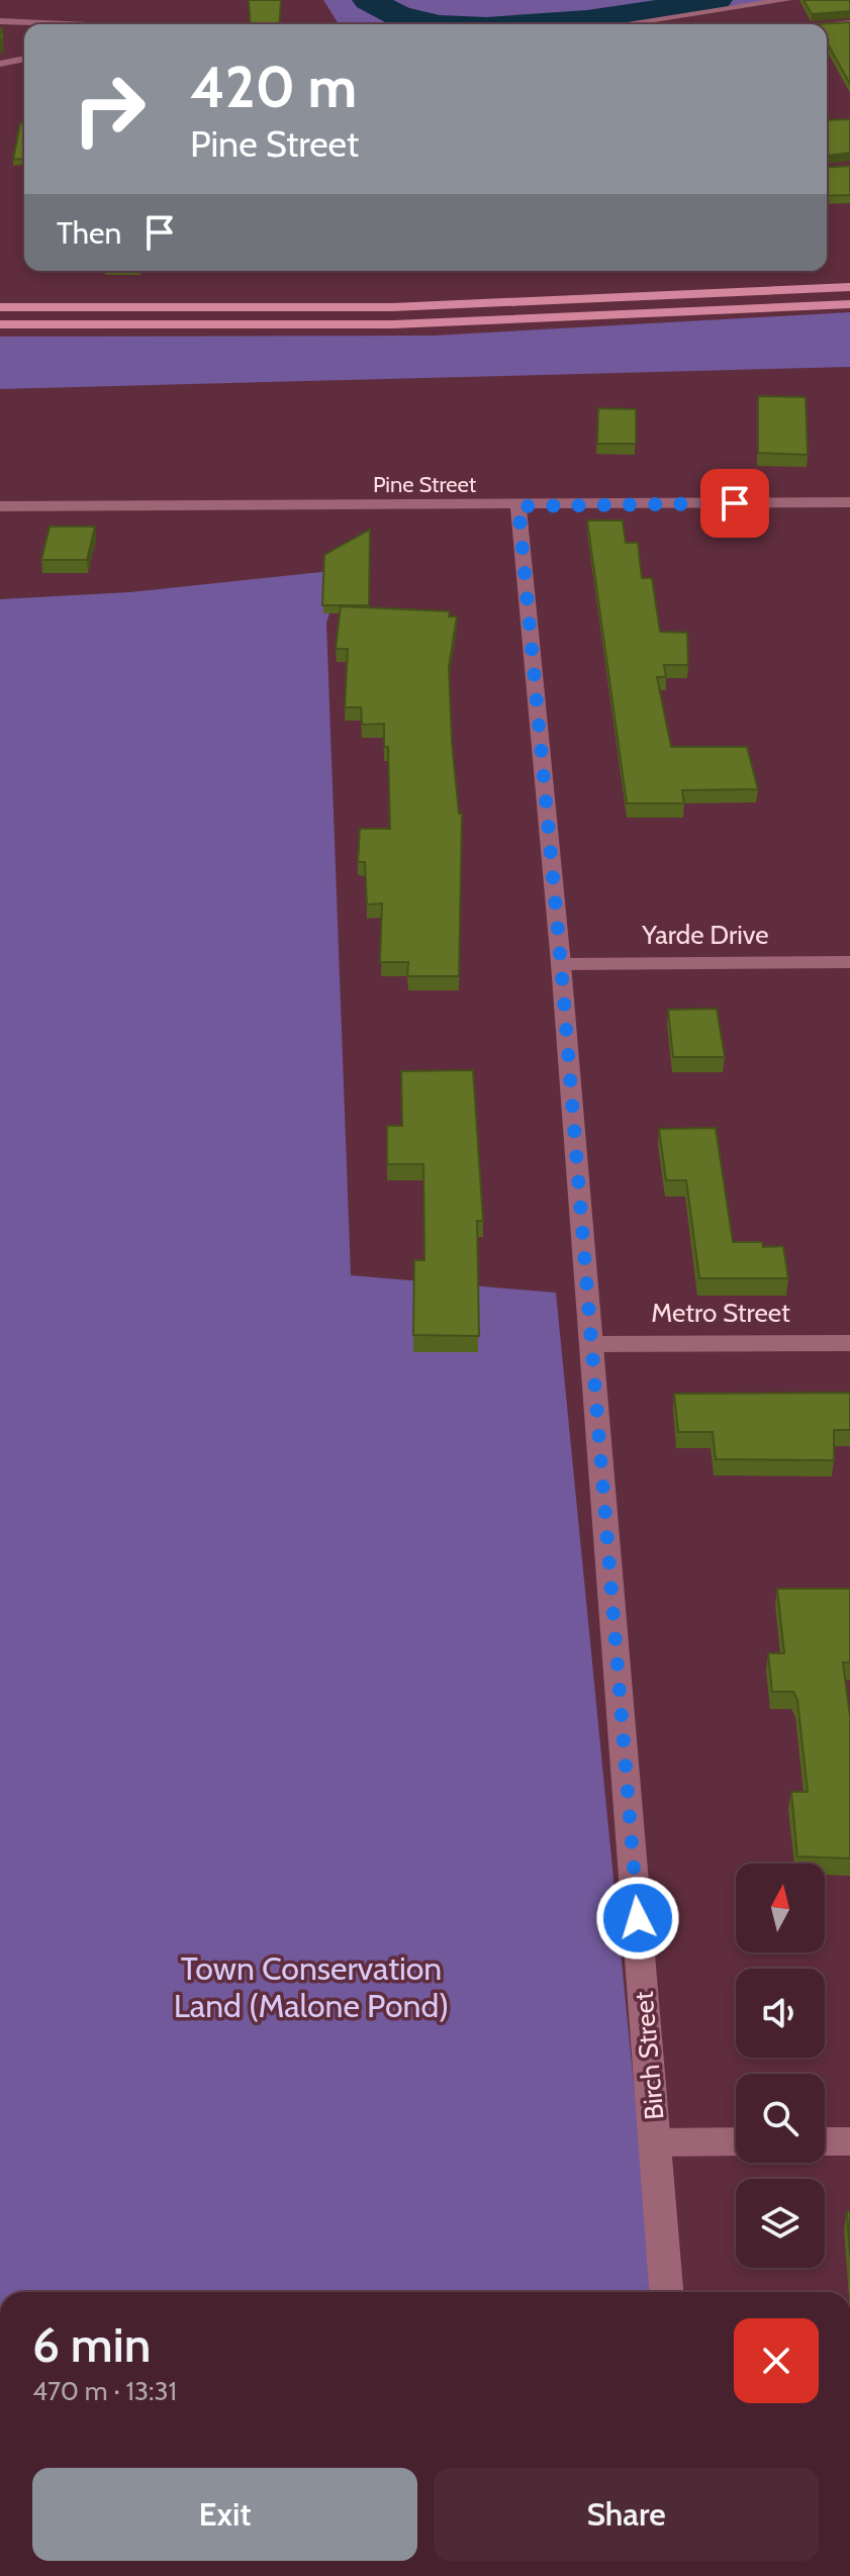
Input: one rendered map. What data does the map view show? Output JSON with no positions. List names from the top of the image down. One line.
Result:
{"streets":{"main road":["Pine Street","Yarde Drive","Metro Street","Birch Street"]},"crossings":[["Pine Street","Birch Street"],["Yarde Drive","Birch Street"],["Metro Street","Birch Street"]],"parks":["Town Conservation Land (Malone Pond)"],"north":"top","page":{"turn":["420 m","Pine Street"],"then":"Then","heading":["6 min","470 m · 13:31"],"buttons":["Exit","Share"]}}
